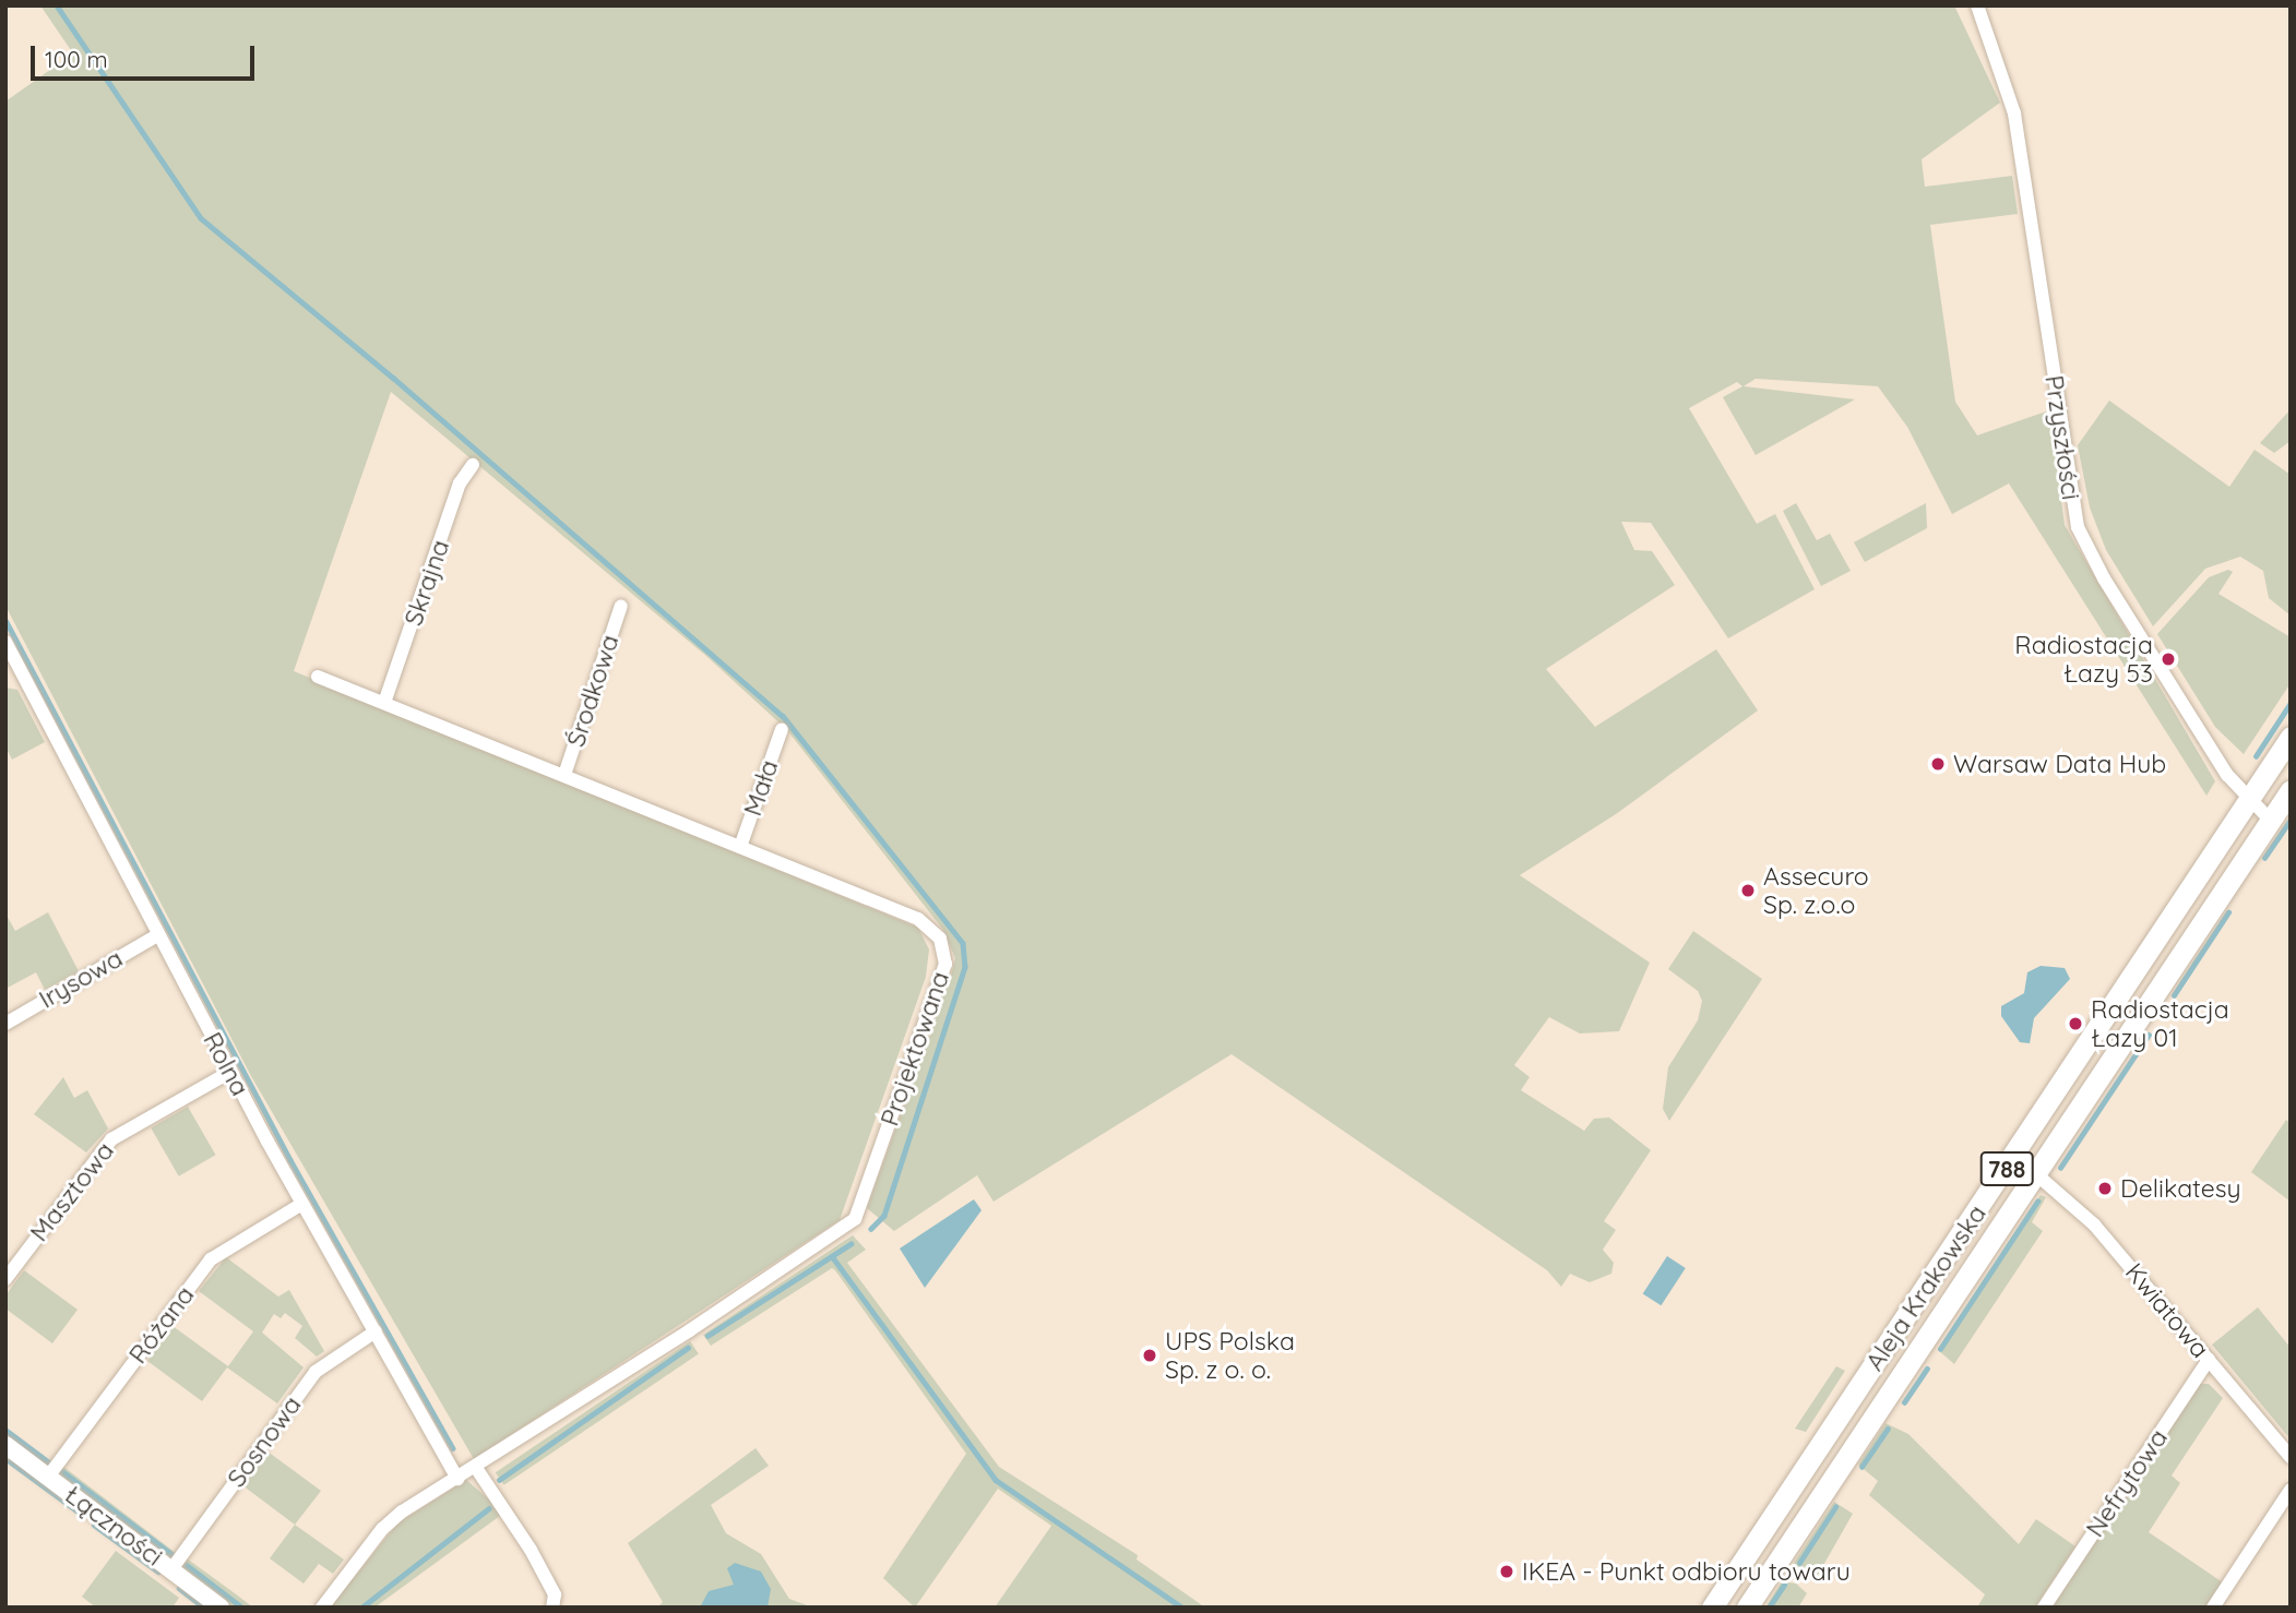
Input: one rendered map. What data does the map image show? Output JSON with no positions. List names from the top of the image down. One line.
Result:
{"streets":{"main road":["788","Aleja Krakowska"],"street":["Przyszłości","Skrajna","Środkowa","Mała","Irysowa","Projektowana","Rolna","Masztowa","Kwiatowa","Różana","Sosnowa","Nefrytowa","Łączności"]},"crossings":[["Przyszłości","Aleja Krakowska"],["Skrajna","Projektowana"],["Środkowa","Projektowana"],["Mała","Projektowana"],["Irysowa","Rolna"],["Projektowana","Rolna"],["Rolna","Masztowa"],["Rolna","Różana"],["Rolna","Sosnowa"],["Aleja Krakowska","Kwiatowa"],["Kwiatowa","Nefrytowa"],["Różana","Łączności"],["Sosnowa","Łączności"]],"places":["Radiostacja Łazy 53","Warsaw Data Hub","Assecuro Sp. z.o.o","Radiostacja Łazy 01","Delikatesy","UPS Polska Sp. z o. o.","IKEA - Punkt odbioru towaru"],"scale_bar":"100 m"}
